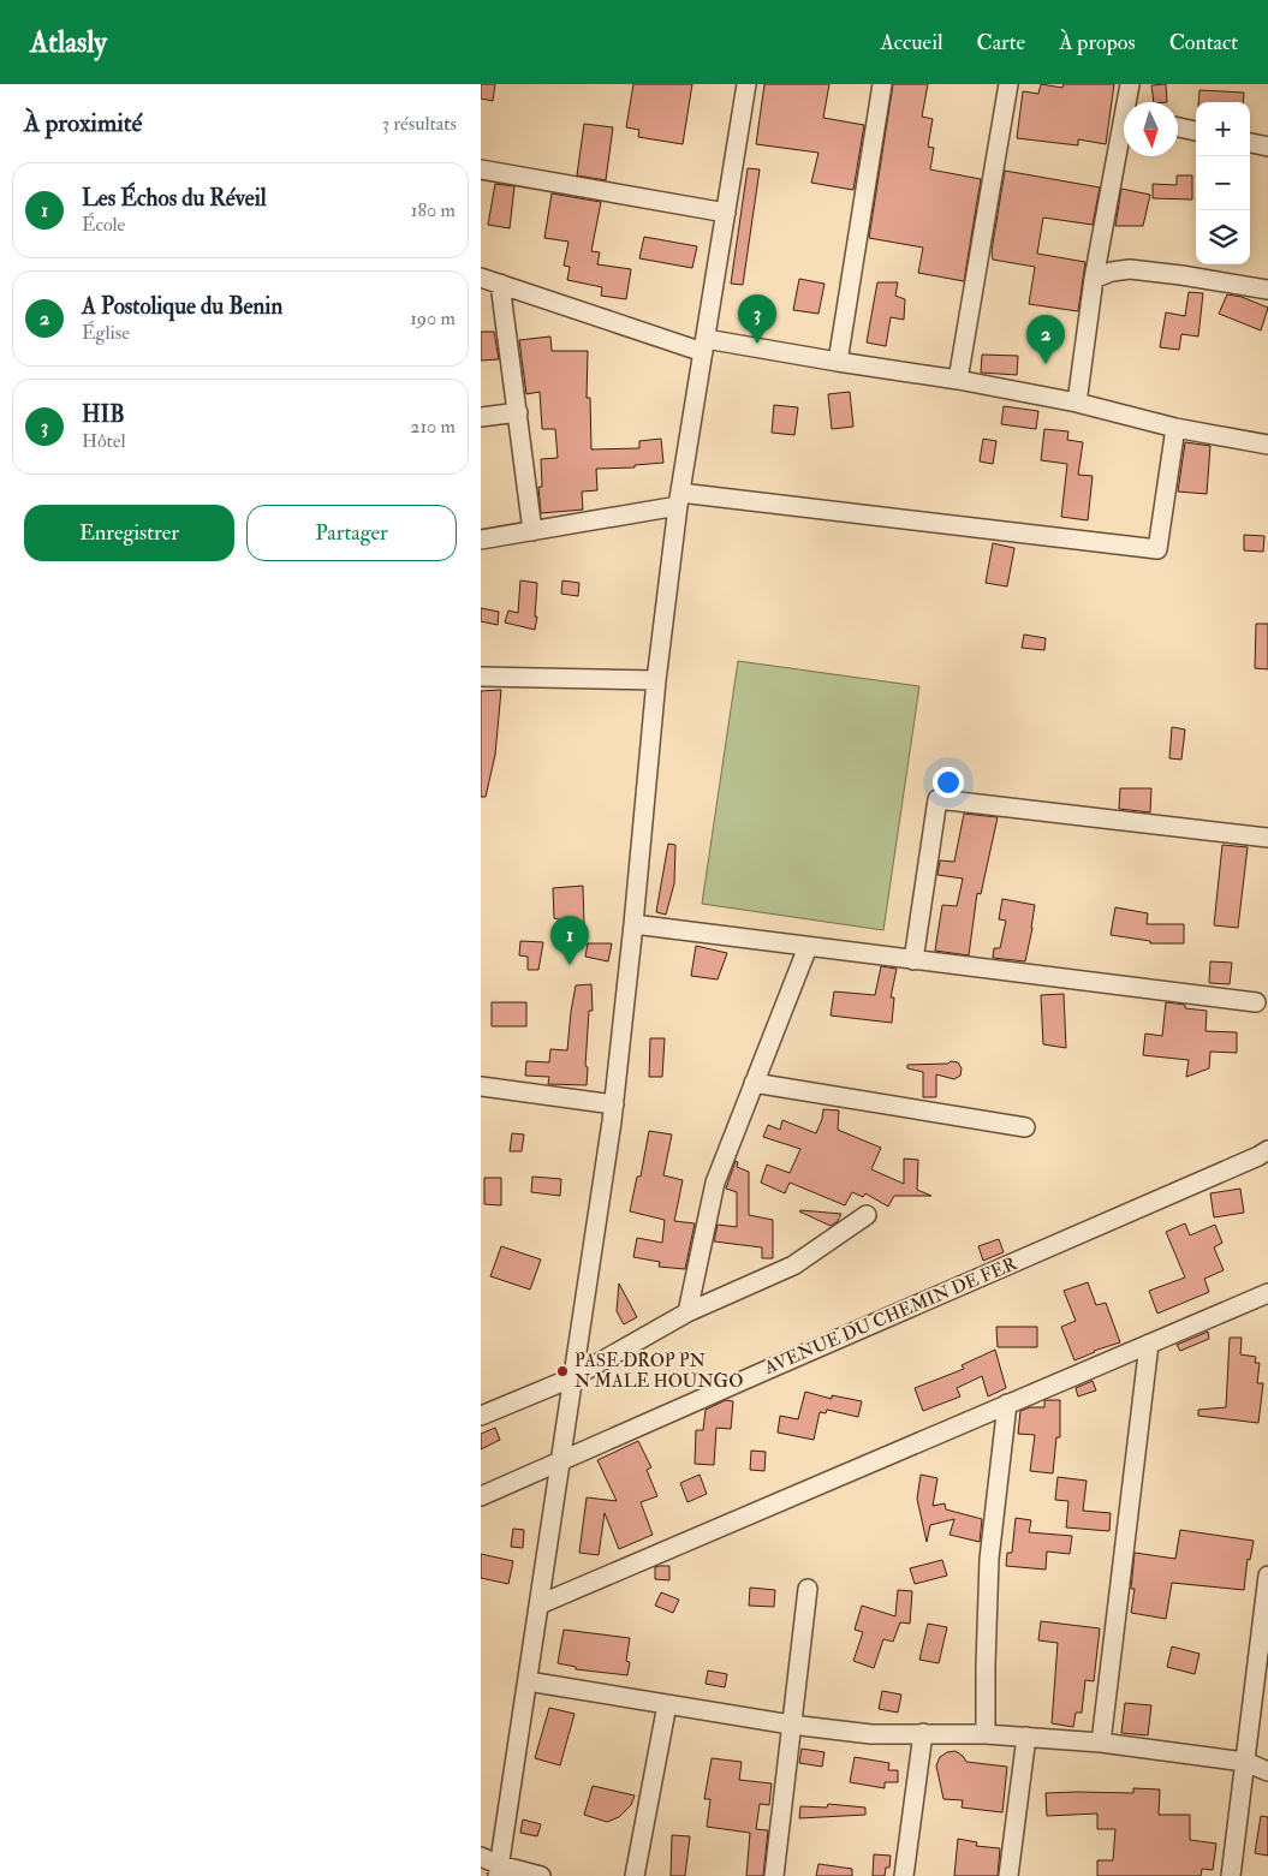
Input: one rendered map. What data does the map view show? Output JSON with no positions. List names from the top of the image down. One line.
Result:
{"streets":{"street":["AVENUE DU CHEMIN DE FER"]},"places":["PASE DROP PN N MALE HOUNGO"],"north":"bottom","page":{"header":"Atlasly","nav":["Accueil","Carte","À propos","Contact"],"heading":["À proximité","3 résultats"],"map_buttons":["+","−"],"list":[{"mark":"1","name":"Les Échos du Réveil","note":"École","value":"180 m"},{"mark":"2","name":"A Postolique du Benin","note":"Église","value":"190 m"},{"mark":"3","name":"HIB","note":"Hôtel","value":"210 m"}],"pins":["3","2","1"],"buttons":["Enregistrer","Partager"]}}
